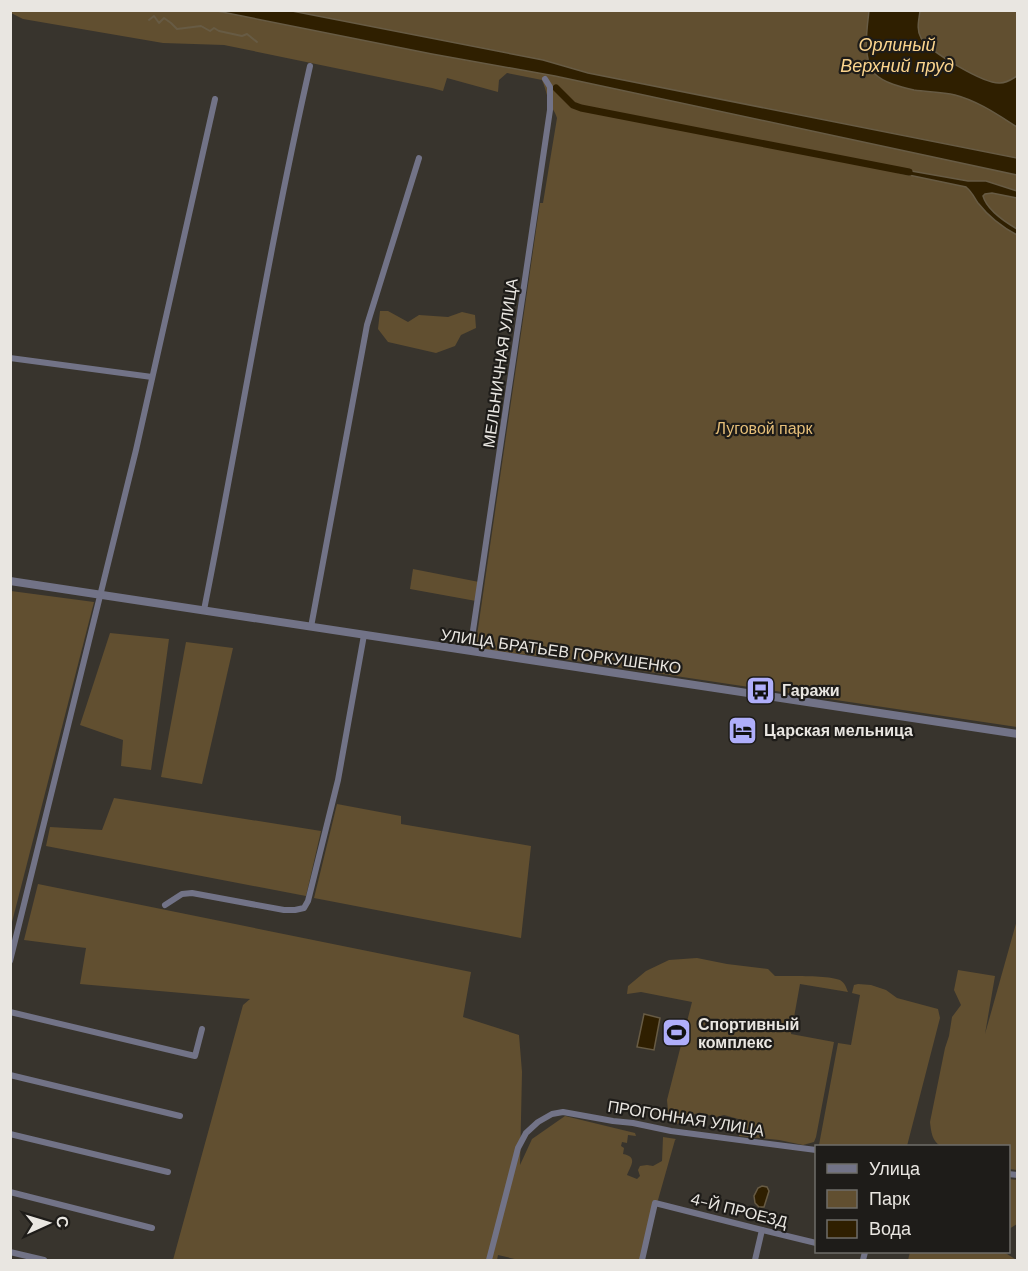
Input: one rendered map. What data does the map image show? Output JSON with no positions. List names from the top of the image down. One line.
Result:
{"streets":{"street":["МЕЛЬНИЧНАЯ УЛИЦА","УЛИЦА БРАТЬЕВ ГОРКУШЕНКО","ПРОГОННАЯ УЛИЦА","4-Й ПРОЕЗД"]},"crossings":[["МЕЛЬНИЧНАЯ УЛИЦА","УЛИЦА БРАТЬЕВ ГОРКУШЕНКО"]],"water":["Орлиный Верхний пруд"],"parks":["Луговой парк"],"places":{"bus stop":["Гаражи"],"hotel":["Царская мельница"],"sports":["Спортивный комплекс"]},"legend":["Улица","Парк","Вода"],"north":"right"}
